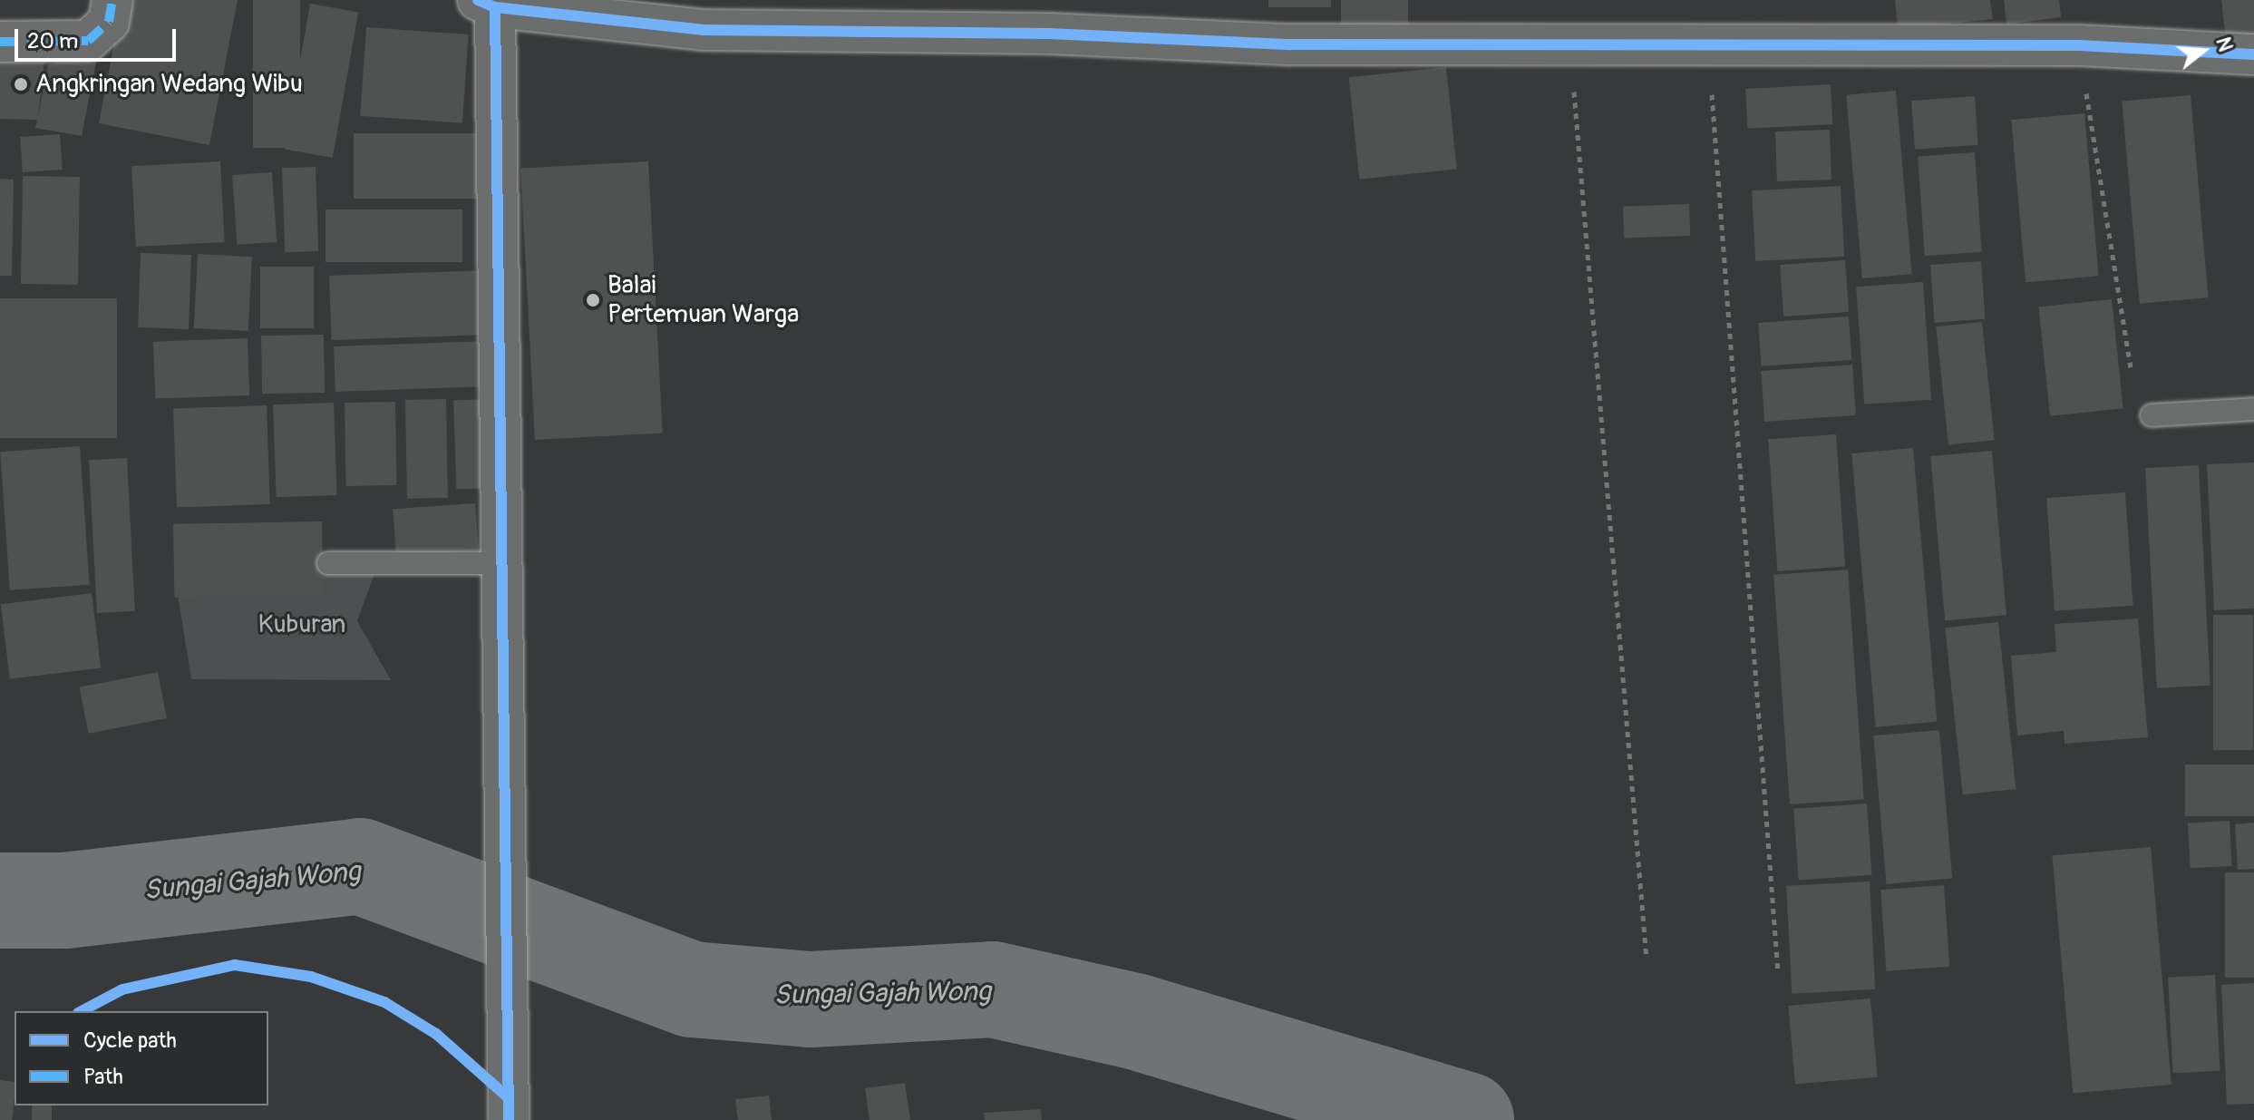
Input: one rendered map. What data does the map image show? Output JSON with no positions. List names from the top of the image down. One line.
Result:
{"water":["Sungai Gajah Wong"],"parks":["Kuburan"],"places":["Angkringan Wedang Wibu","Balai Pertemuan Warga"],"legend":["Cycle path","Path"],"scale_bar":"20 m","north":"right"}
